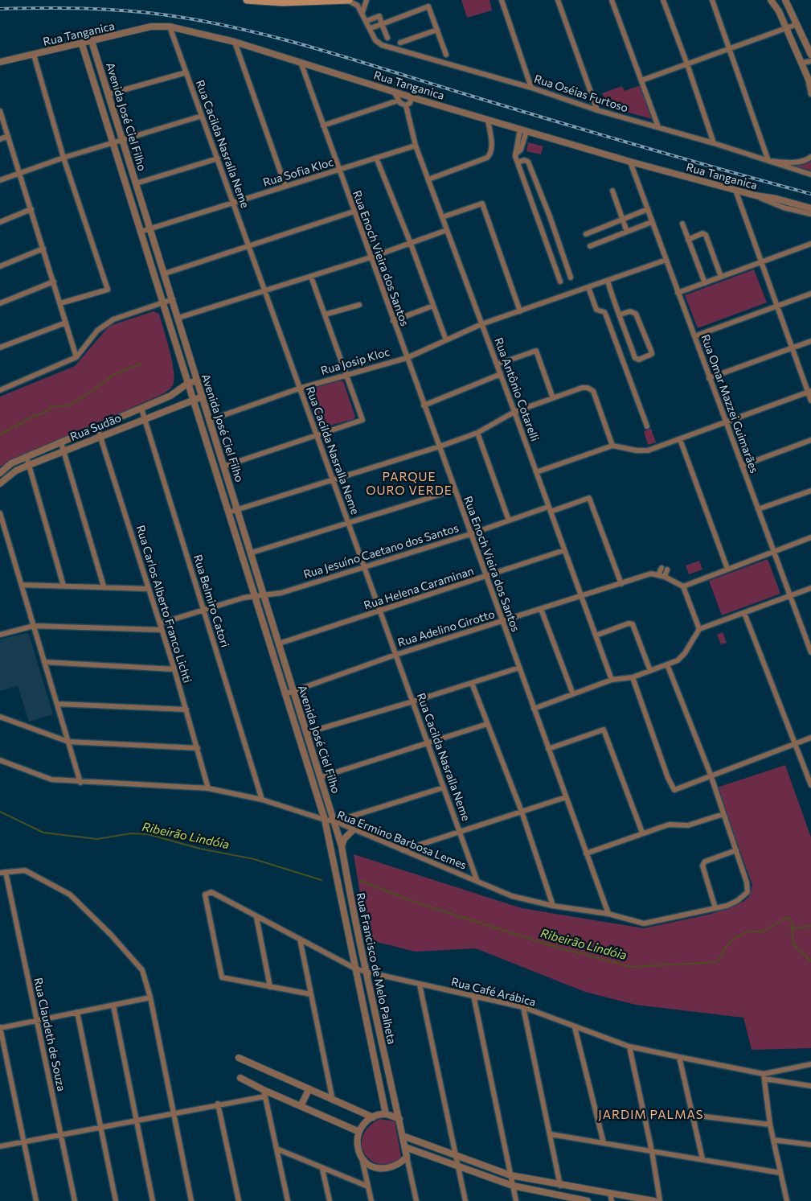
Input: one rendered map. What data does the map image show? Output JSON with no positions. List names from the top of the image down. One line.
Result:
{"streets":{"street":["Rua Tanganica","Rua Oséias Furtoso","Avenida José Ciel Filho","Rua Cacilda Nasralla Neme","Rua Sofia Kloc","Rua Enoch Vieira dos Santos","Rua Josip Kloc","Rua Antônio Cotarelli","Rua Omar Mazzei Guimarães","Rua Sudão","Rua Jesuíno Caetano dos Santos","Rua Helena Caraminan","Rua Belmiro Catori","Rua Carlos Alberto Franco Lichti","Rua Adelino Girotto","Rua Ermino Barbosa Lemes","Rua Francisco de Melo Palheta","Rua Café Arábica","Rua Claudeth de Souza"]},"crossings":[["Rua Tanganica","Avenida José Ciel Filho"],["Rua Tanganica","Rua Cacilda Nasralla Neme"],["Rua Tanganica","Rua Enoch Vieira dos Santos"],["Rua Tanganica","Rua Omar Mazzei Guimarães"],["Avenida José Ciel Filho","Rua Sofia Kloc"],["Avenida José Ciel Filho","Rua Josip Kloc"],["Avenida José Ciel Filho","Rua Sudão"],["Avenida José Ciel Filho","Rua Jesuíno Caetano dos Santos"],["Avenida José Ciel Filho","Rua Helena Caraminan"],["Avenida José Ciel Filho","Rua Adelino Girotto"],["Avenida José Ciel Filho","Rua Ermino Barbosa Lemes"],["Avenida José Ciel Filho","Rua Francisco de Melo Palheta"],["Rua Cacilda Nasralla Neme","Rua Sofia Kloc"],["Rua Cacilda Nasralla Neme","Rua Josip Kloc"],["Rua Cacilda Nasralla Neme","Rua Jesuíno Caetano dos Santos"],["Rua Cacilda Nasralla Neme","Rua Helena Caraminan"],["Rua Cacilda Nasralla Neme","Rua Adelino Girotto"],["Rua Cacilda Nasralla Neme","Rua Ermino Barbosa Lemes"],["Rua Sofia Kloc","Rua Enoch Vieira dos Santos"],["Rua Sofia Kloc","Rua Antônio Cotarelli"],["Rua Enoch Vieira dos Santos","Rua Josip Kloc"],["Rua Enoch Vieira dos Santos","Rua Jesuíno Caetano dos Santos"],["Rua Enoch Vieira dos Santos","Rua Helena Caraminan"],["Rua Enoch Vieira dos Santos","Rua Adelino Girotto"],["Rua Enoch Vieira dos Santos","Rua Ermino Barbosa Lemes"],["Rua Josip Kloc","Rua Antônio Cotarelli"],["Rua Josip Kloc","Rua Omar Mazzei Guimarães"],["Rua Antônio Cotarelli","Rua Jesuíno Caetano dos Santos"],["Rua Antônio Cotarelli","Rua Helena Caraminan"],["Rua Antônio Cotarelli","Rua Adelino Girotto"],["Rua Sudão","Rua Belmiro Catori"],["Rua Sudão","Rua Carlos Alberto Franco Lichti"],["Rua Jesuíno Caetano dos Santos","Rua Belmiro Catori"],["Rua Jesuíno Caetano dos Santos","Rua Carlos Alberto Franco Lichti"],["Rua Jesuíno Caetano dos Santos","Rua Adelino Girotto"],["Rua Belmiro Catori","Rua Ermino Barbosa Lemes"],["Rua Carlos Alberto Franco Lichti","Rua Ermino Barbosa Lemes"],["Rua Ermino Barbosa Lemes","Rua Francisco de Melo Palheta"],["Rua Francisco de Melo Palheta","Rua Café Arábica"]],"districts":["PARQUE OURO VERDE","JARDIM PALMAS"],"water":["Ribeirão Lindóia"]}
